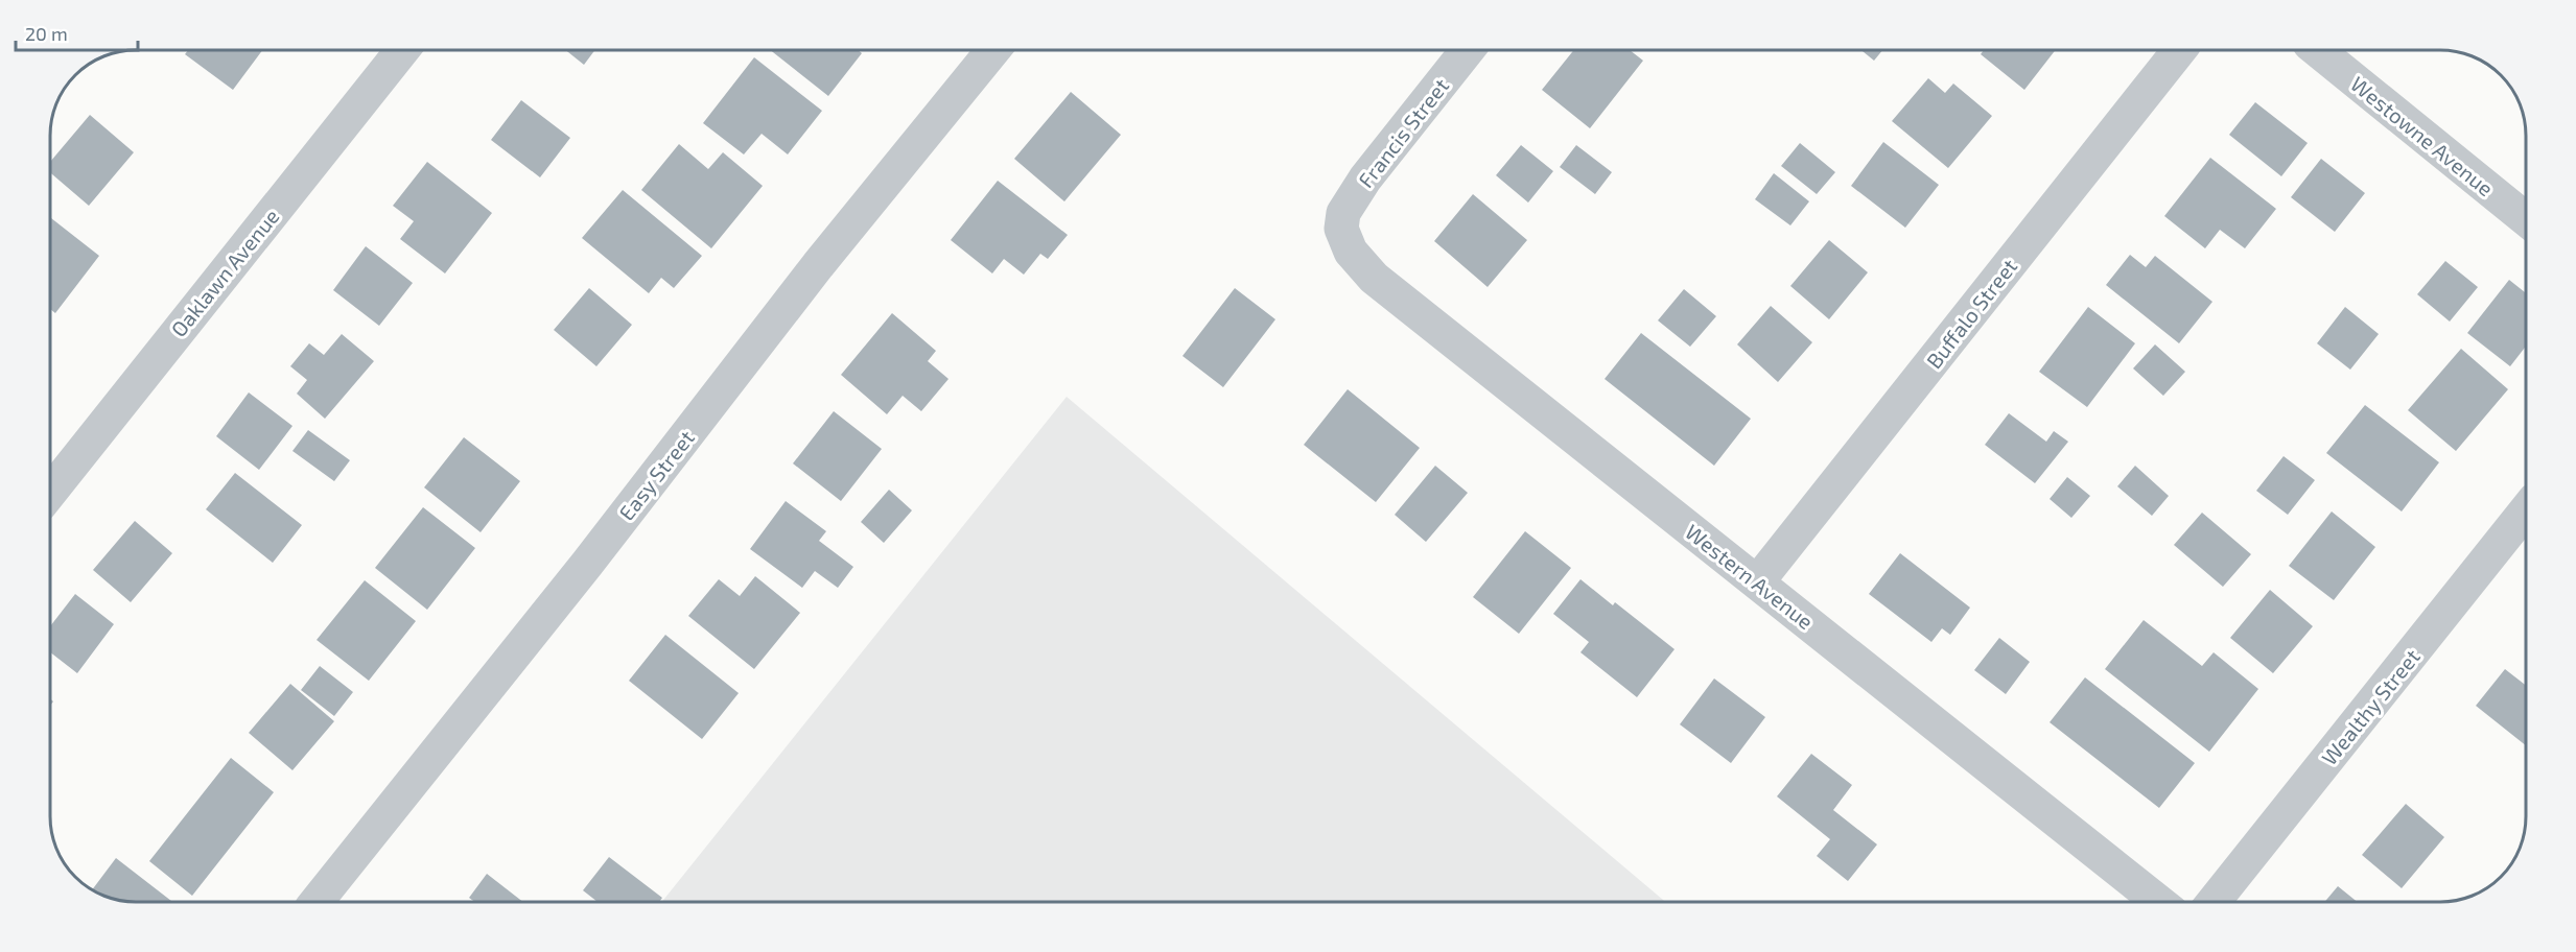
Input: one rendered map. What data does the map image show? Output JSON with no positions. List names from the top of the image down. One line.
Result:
{"streets":{"street":["Francis Street","Westowne Avenue","Oaklawn Avenue","Buffalo Street","Easy Street","Western Avenue","Wealthy Street"]},"crossings":[["Francis Street","Western Avenue"],["Buffalo Street","Western Avenue"]],"scale_bar":"20 m"}
